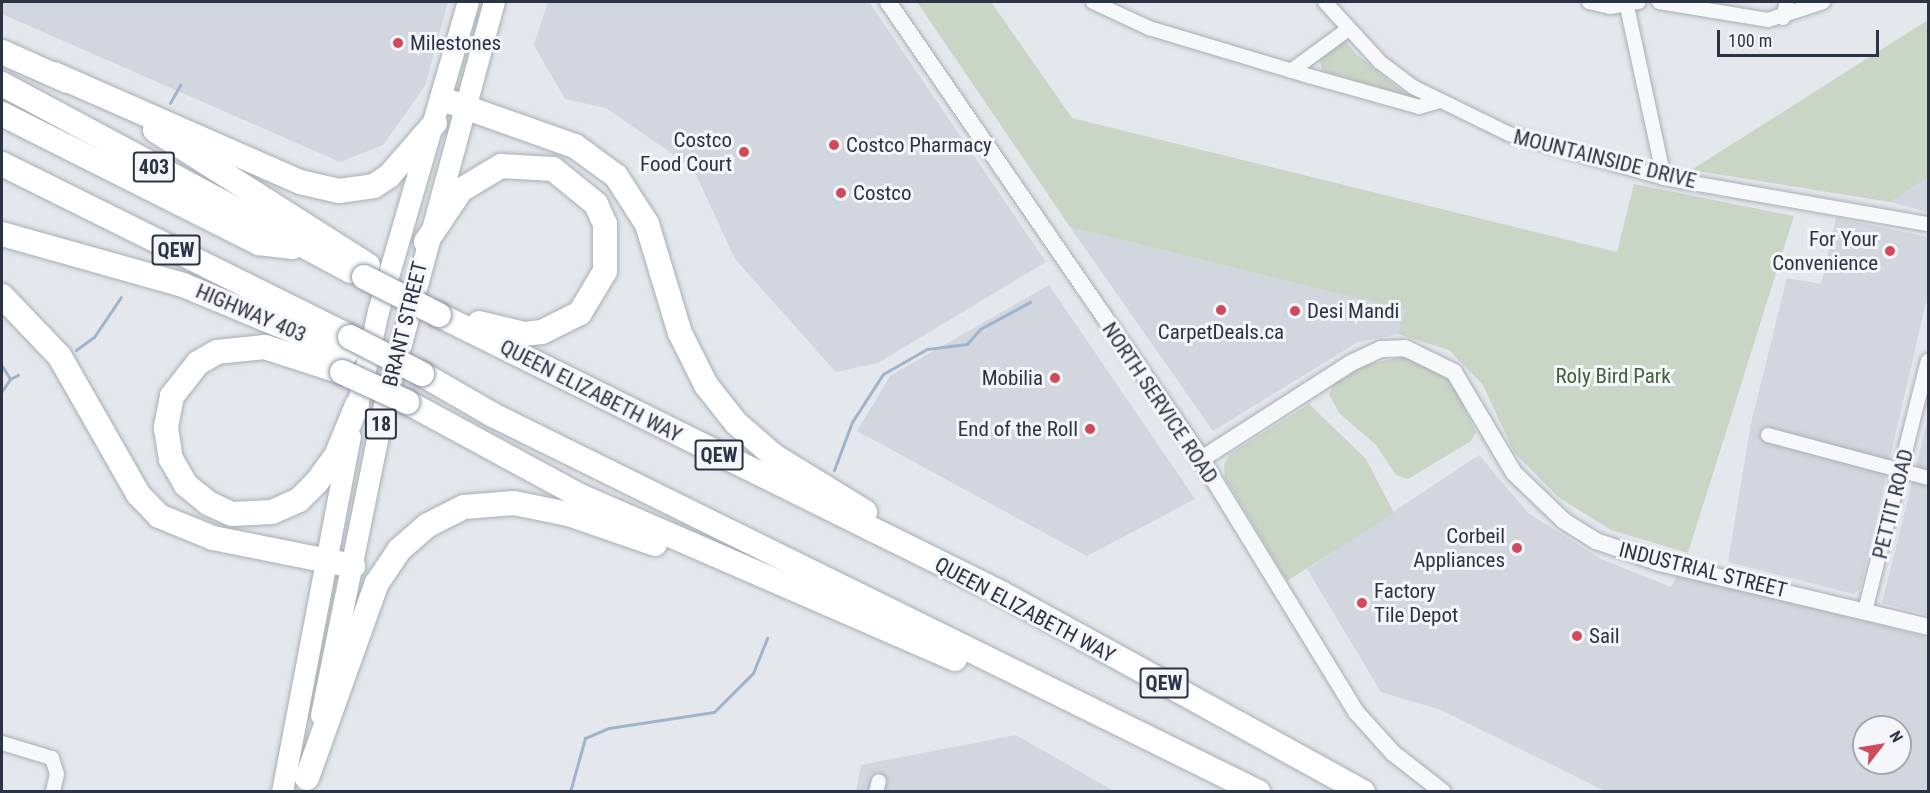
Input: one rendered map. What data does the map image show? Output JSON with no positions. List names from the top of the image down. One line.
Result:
{"streets":{"highway":["403","QEW","HIGHWAY 403","QUEEN ELIZABETH WAY"],"main road":["BRANT STREET","18"],"street":["MOUNTAINSIDE DRIVE","NORTH SERVICE ROAD","PETTIT ROAD","INDUSTRIAL STREET"]},"crossings":[["403","QUEEN ELIZABETH WAY"],["QEW","HIGHWAY 403"],["NORTH SERVICE ROAD","INDUSTRIAL STREET"],["PETTIT ROAD","INDUSTRIAL STREET"]],"parks":["Roly Bird Park"],"places":["Milestones","Costco Pharmacy","Costco Food Court","Costco","For Your Convenience","CarpetDeals.ca","Desi Mandi","Mobilia","End of the Roll","Corbeil Appliances","Factory Tile Depot","Sail"],"scale_bar":"100 m","north":"top right"}
